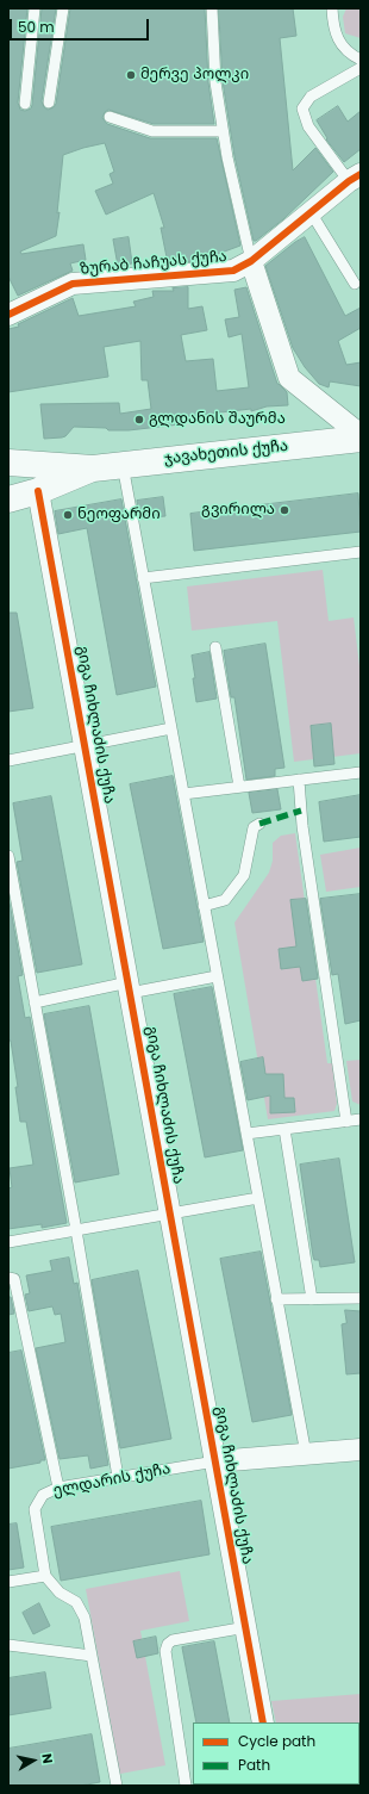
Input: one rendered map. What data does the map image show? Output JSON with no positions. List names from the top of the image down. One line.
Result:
{"streets":{"main road":["ჯავახეთის ქუჩა"],"street":["ზურაბ ჩაჩუას ქუჩა","გიგა ჩიხლაძის ქუჩა","ელდარის ქუჩა"]},"crossings":[["ჯავახეთის ქუჩა","გიგა ჩიხლაძის ქუჩა"],["გიგა ჩიხლაძის ქუჩა","ელდარის ქუჩა"]],"places":["მერვე პოლკი","გლდანის შაურმა","გვირილა","ნეოფარმი"],"legend":["Cycle path","Path"],"scale_bar":"50 m","north":"right"}
